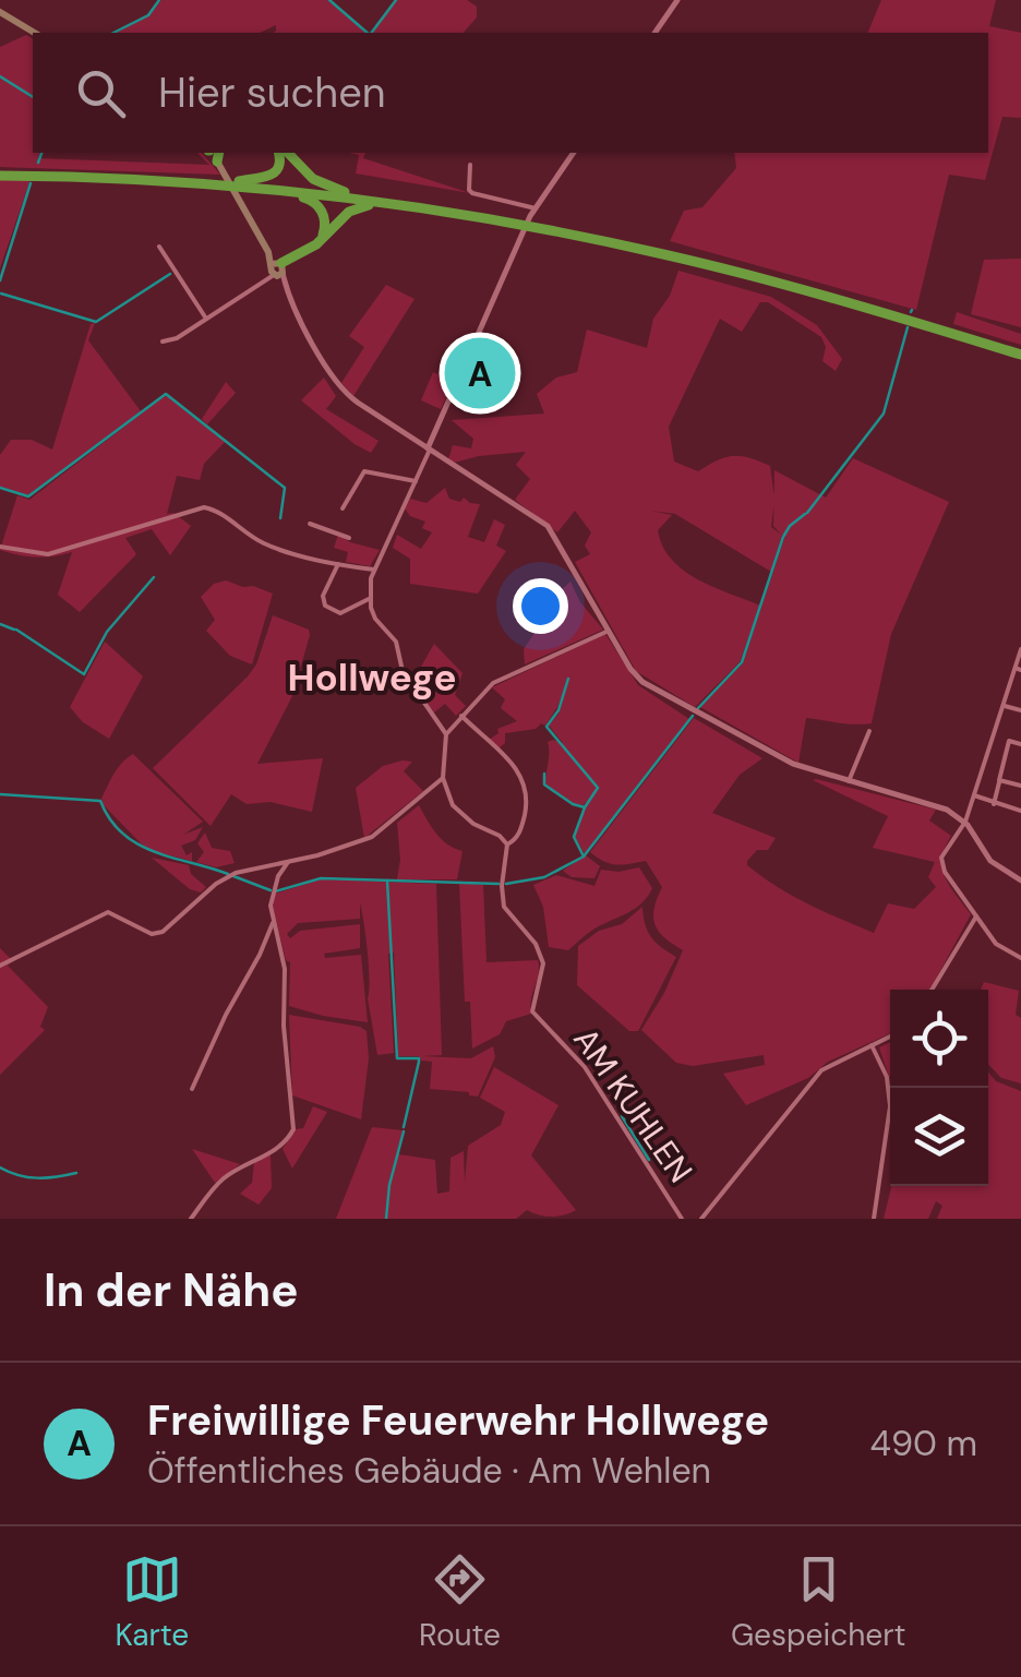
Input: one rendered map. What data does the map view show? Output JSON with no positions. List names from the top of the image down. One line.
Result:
{"streets":{"street":["AM KUHLEN"]},"districts":["Hollwege"],"page":{"search":"Hier suchen","pins":"A","heading":"In der Nähe","list":[{"mark":"A","name":"Freiwillige Feuerwehr Hollwege","note":"Öffentliches Gebäude · Am Wehlen","value":"490 m"}],"nav":["Karte","Route","Gespeichert"]}}
